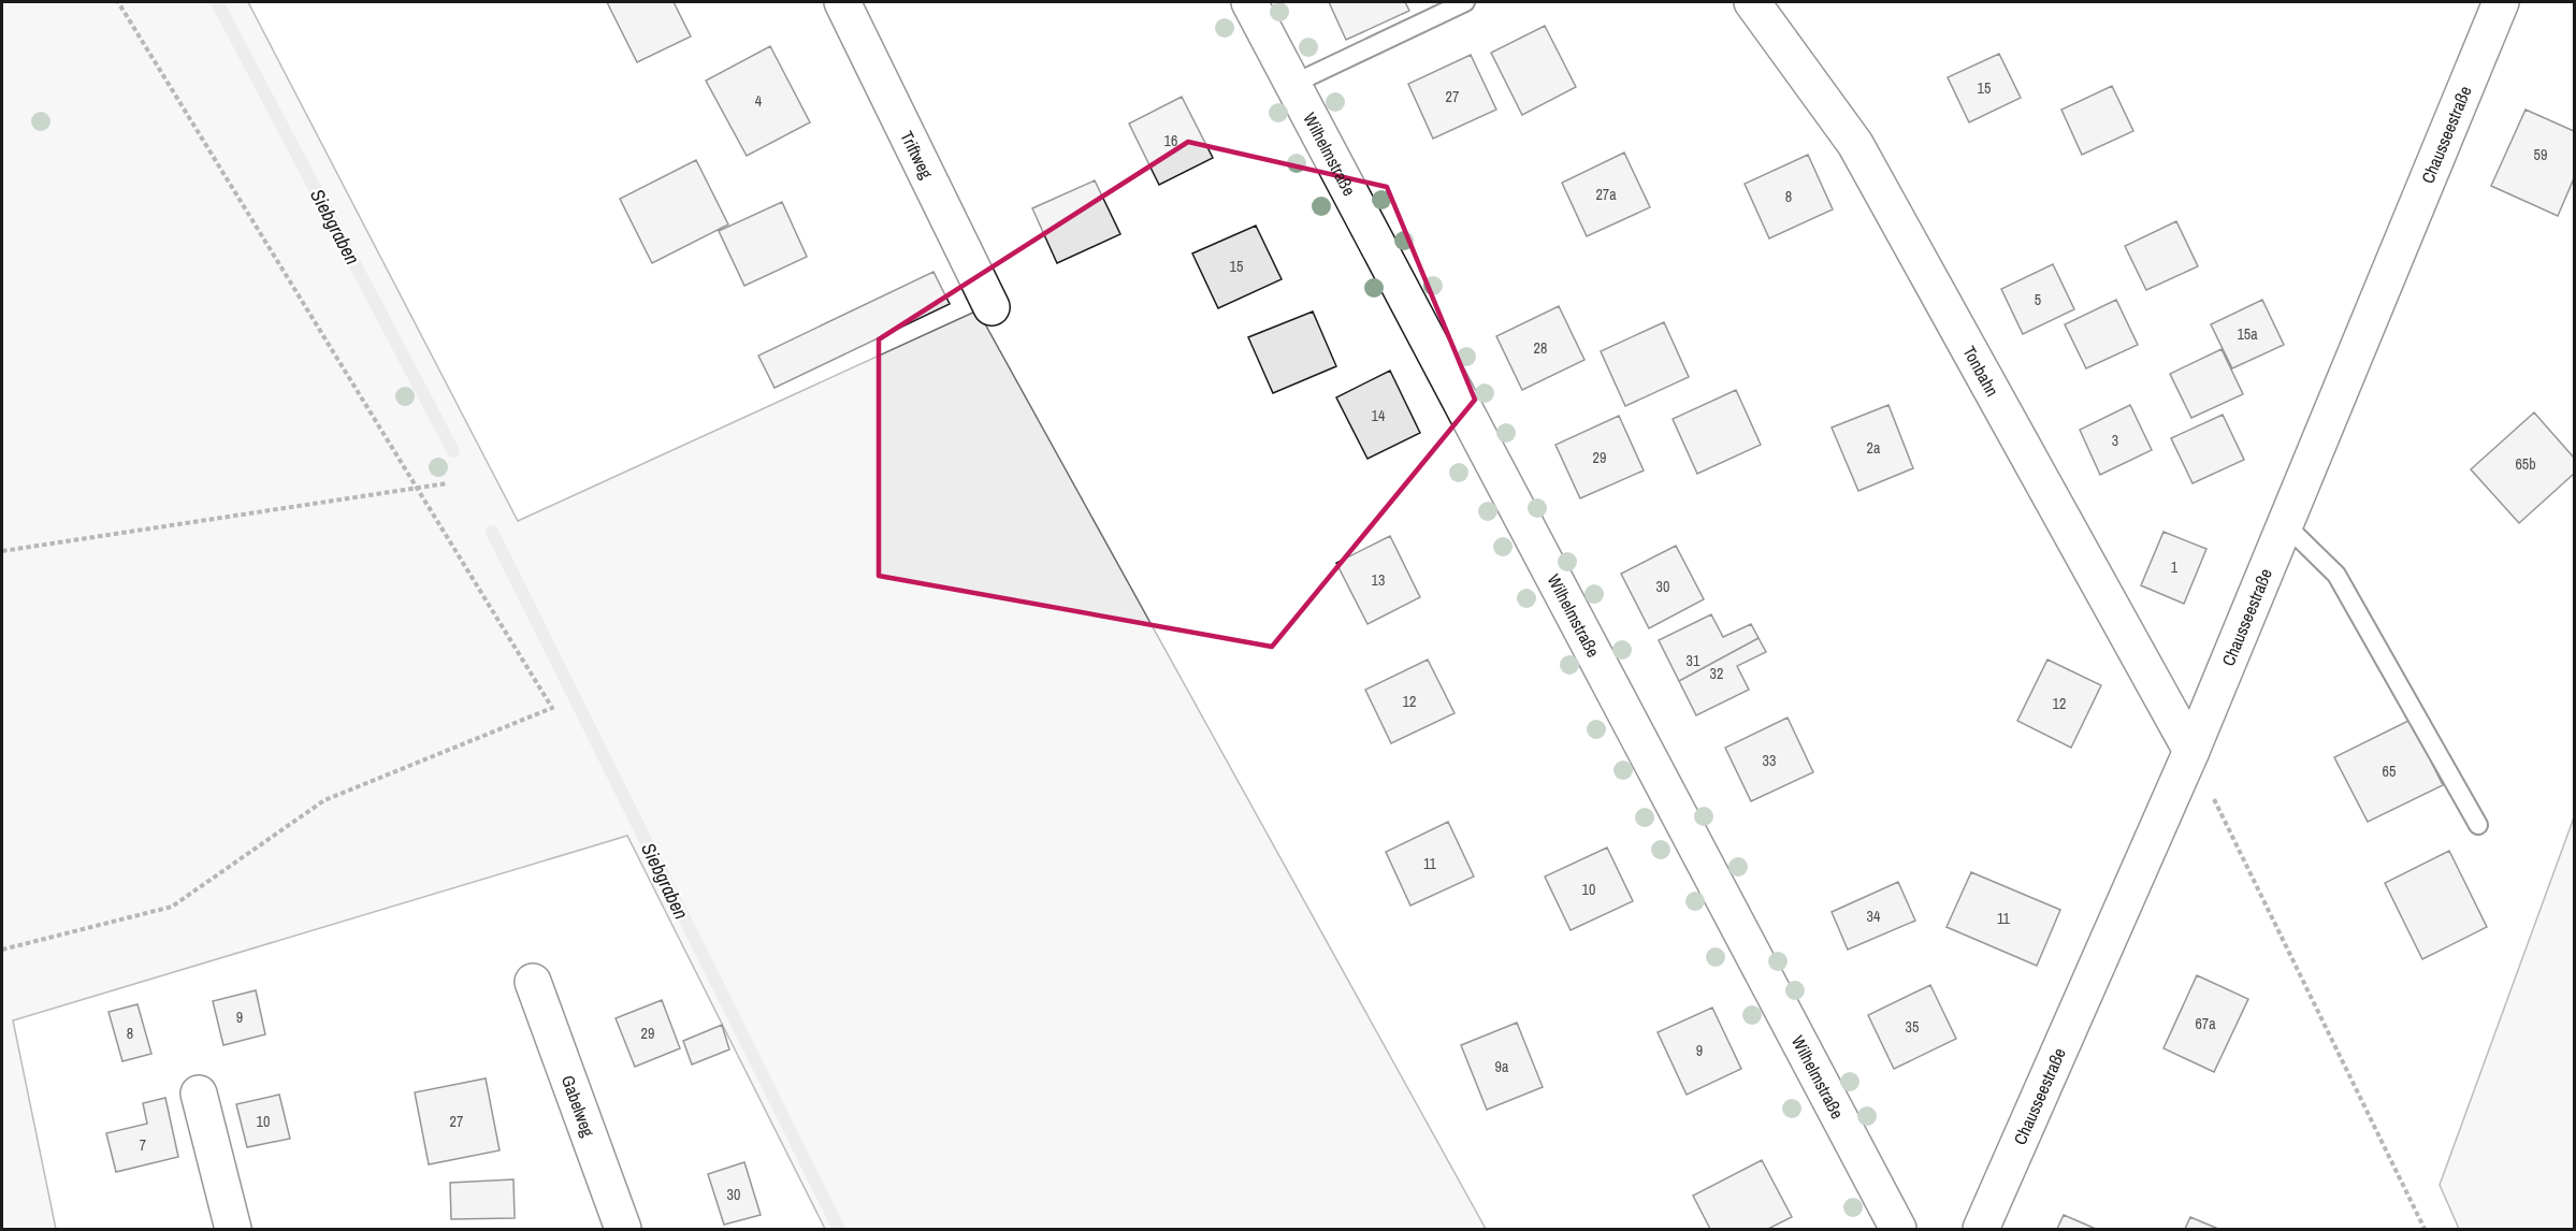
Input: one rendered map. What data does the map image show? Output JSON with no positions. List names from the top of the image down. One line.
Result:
{"streets":{"street":["Chausseestraße","Wilhelmstraße","Triftweg","Tonbahn","Gabelweg"]},"crossings":[["Chausseestraße","Tonbahn"]],"water":["Siebgraben"],"house_numbers":["15","27","4","16","59","27a","8","15","5","15a","28","14","3","2a","29","65b","1","13","30","31","32","12","12","33","65","11","10","34","11","9","67a","35","8","29","9","9a","10","27","7","30"]}
